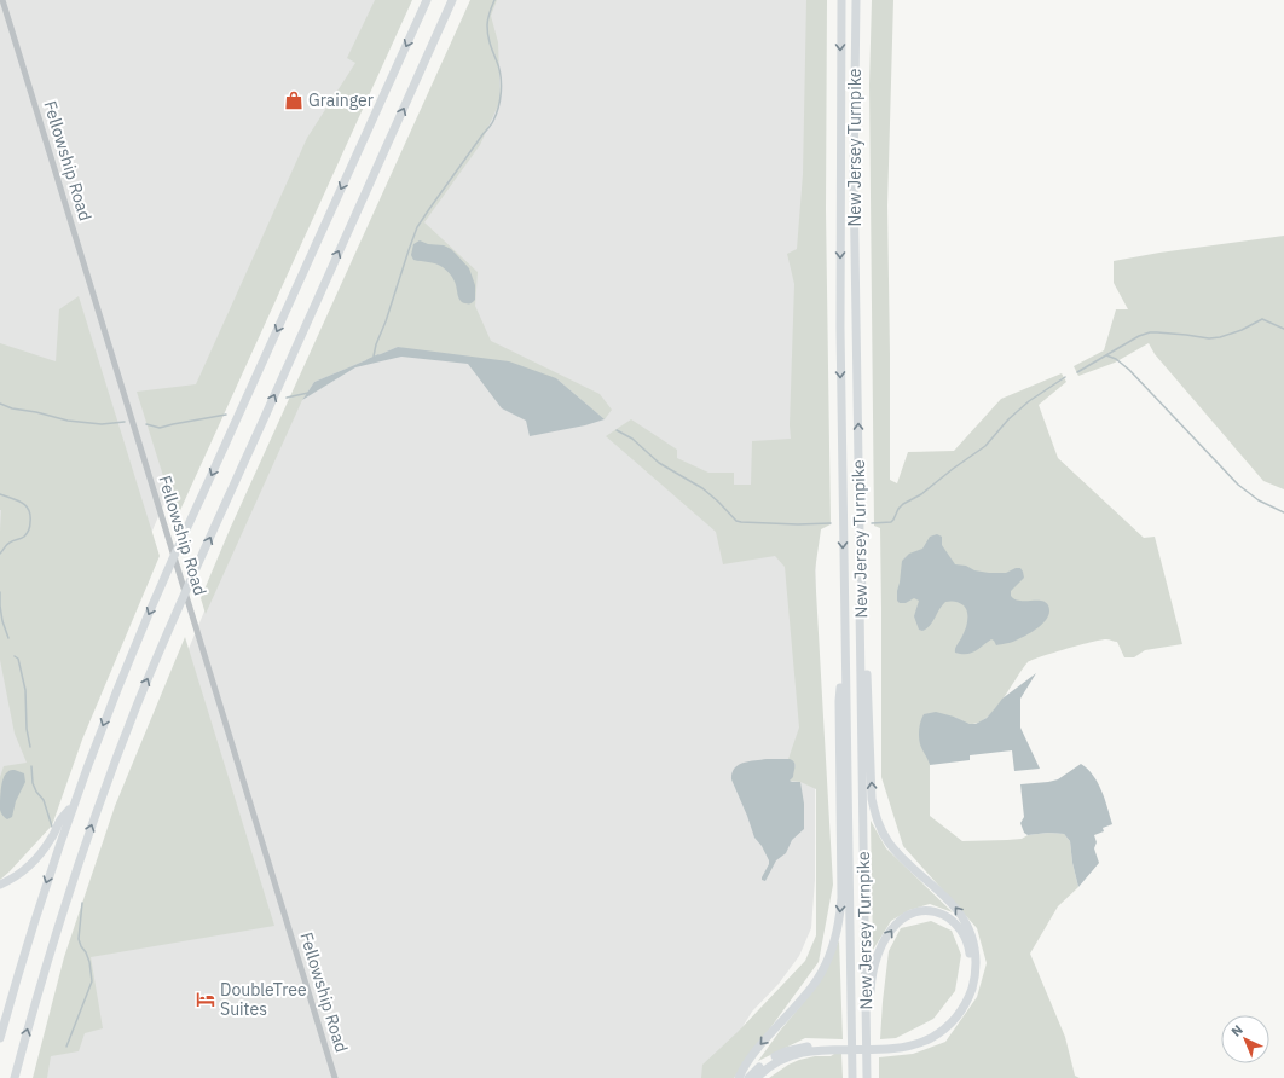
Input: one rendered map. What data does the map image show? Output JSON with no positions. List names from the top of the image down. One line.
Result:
{"streets":{"highway":["New Jersey Turnpike"],"street":["Fellowship Road"]},"places":{"shop":["Grainger"],"hotel":["DoubleTree Suites"]},"north":"top left"}
